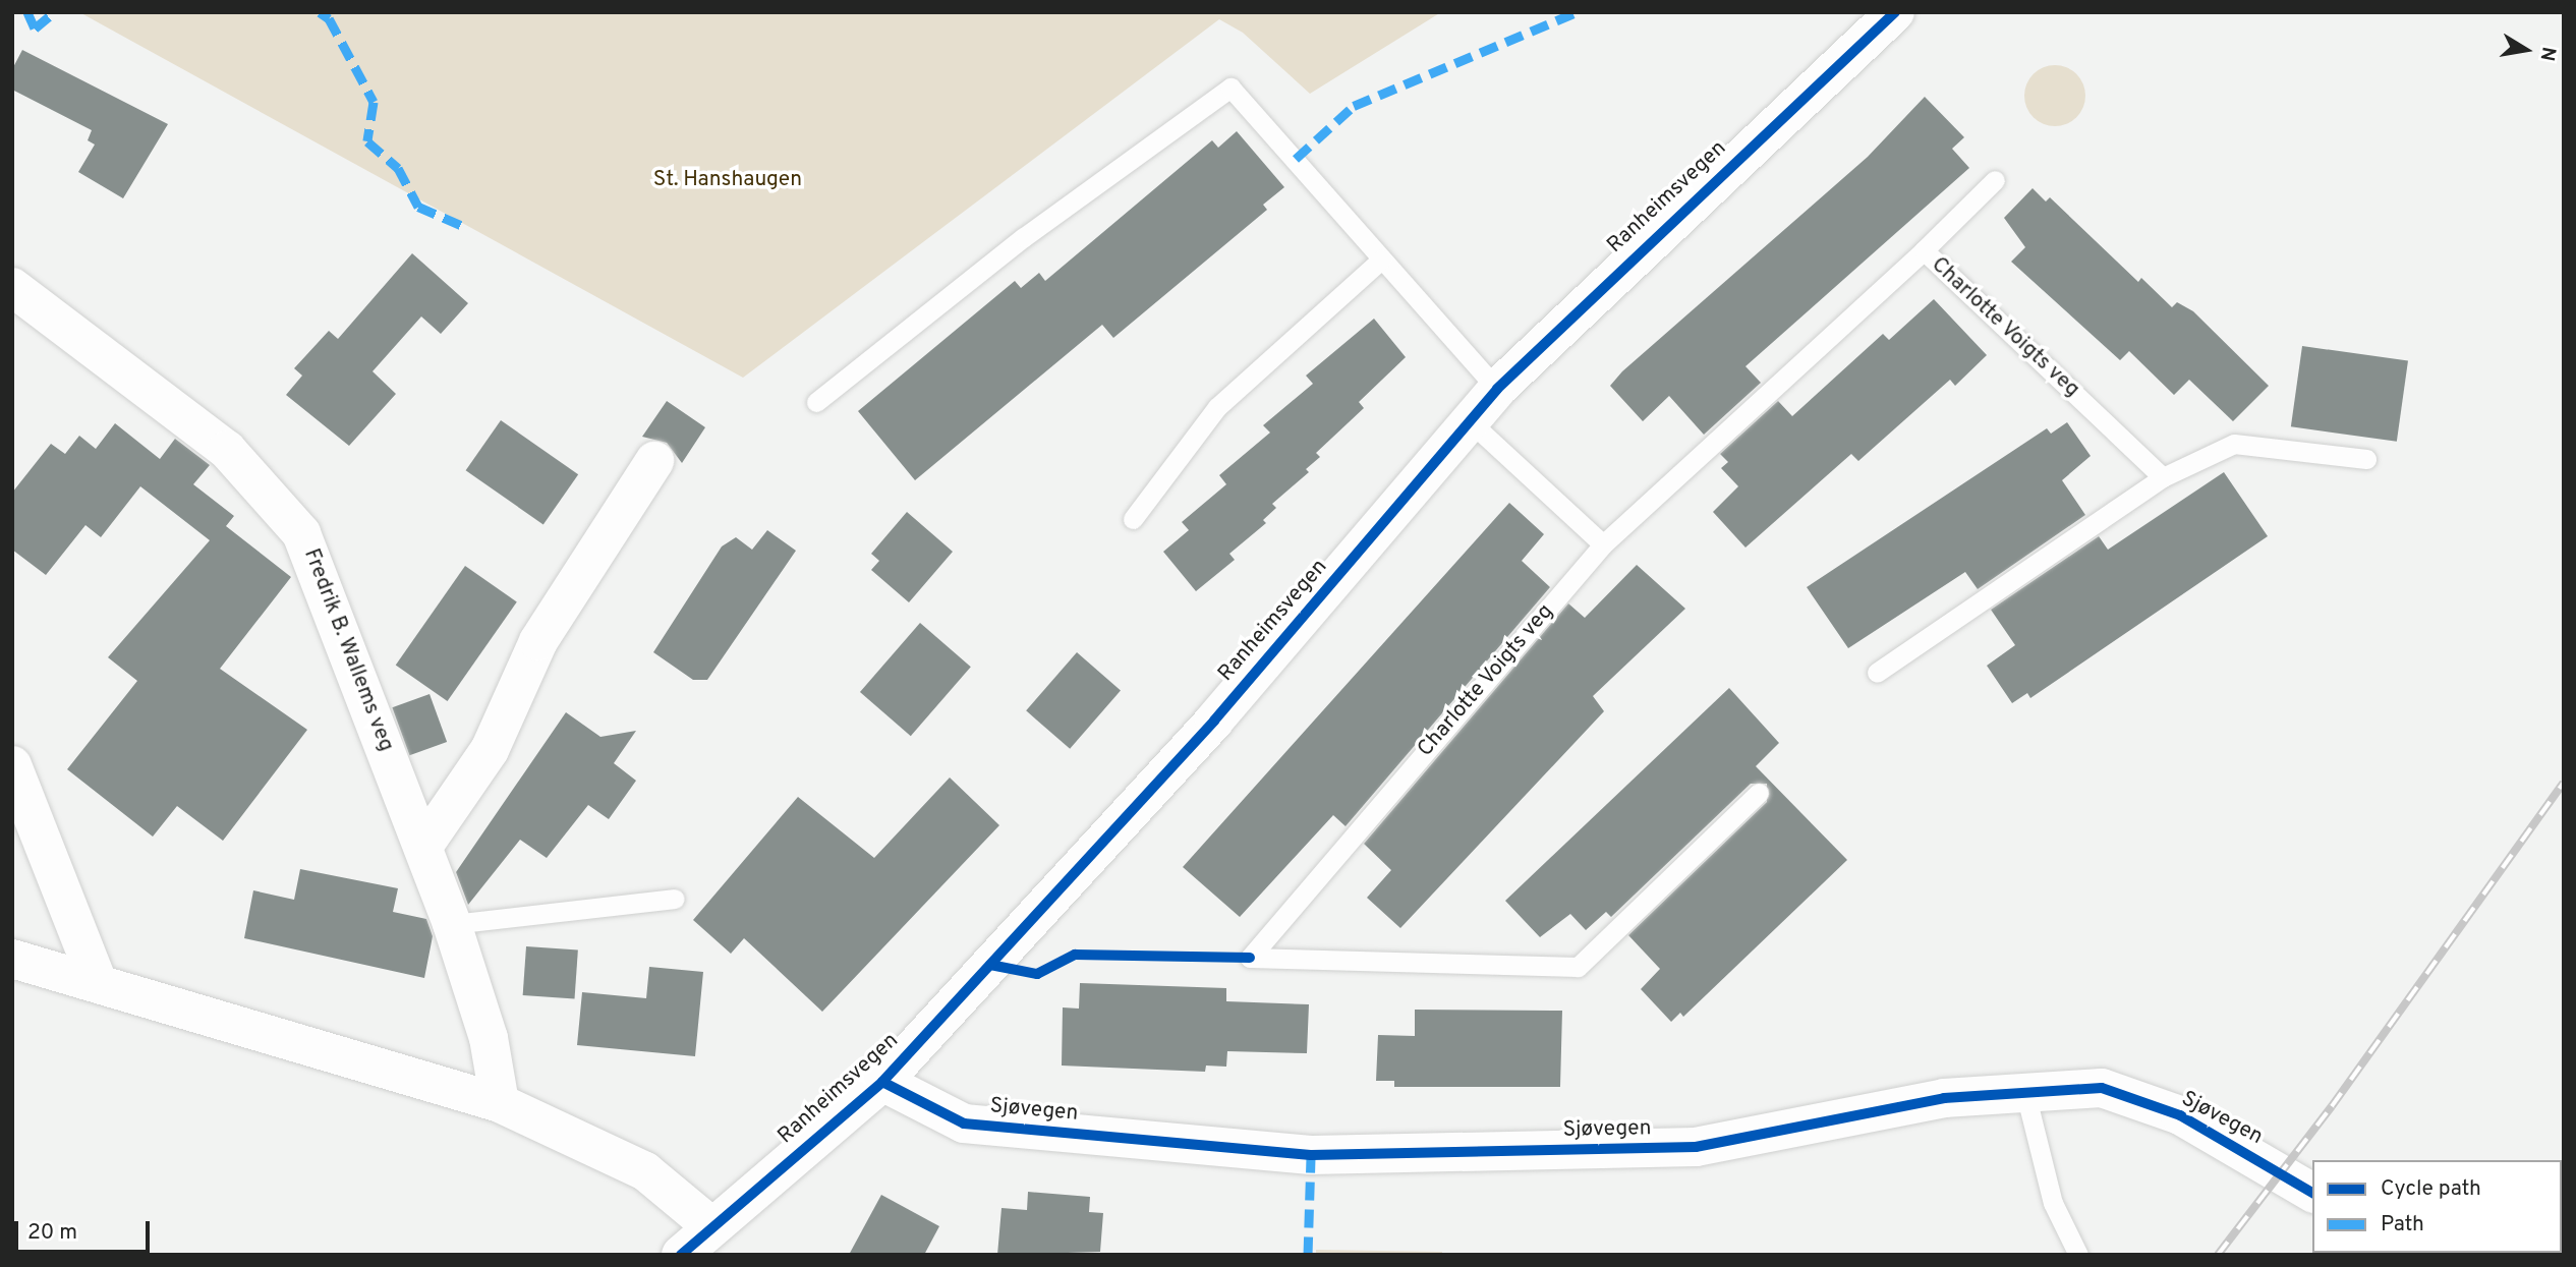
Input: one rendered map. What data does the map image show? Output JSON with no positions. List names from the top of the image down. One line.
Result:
{"streets":{"street":["Ranheimsvegen","Fredrik B. Wallems veg","Sjøvegen"],"lane":["Charlotte Voigts veg"]},"crossings":[["Ranheimsvegen","Sjøvegen"]],"parks":["St. Hanshaugen"],"legend":["Cycle path","Path"],"scale_bar":"20 m","north":"right"}
